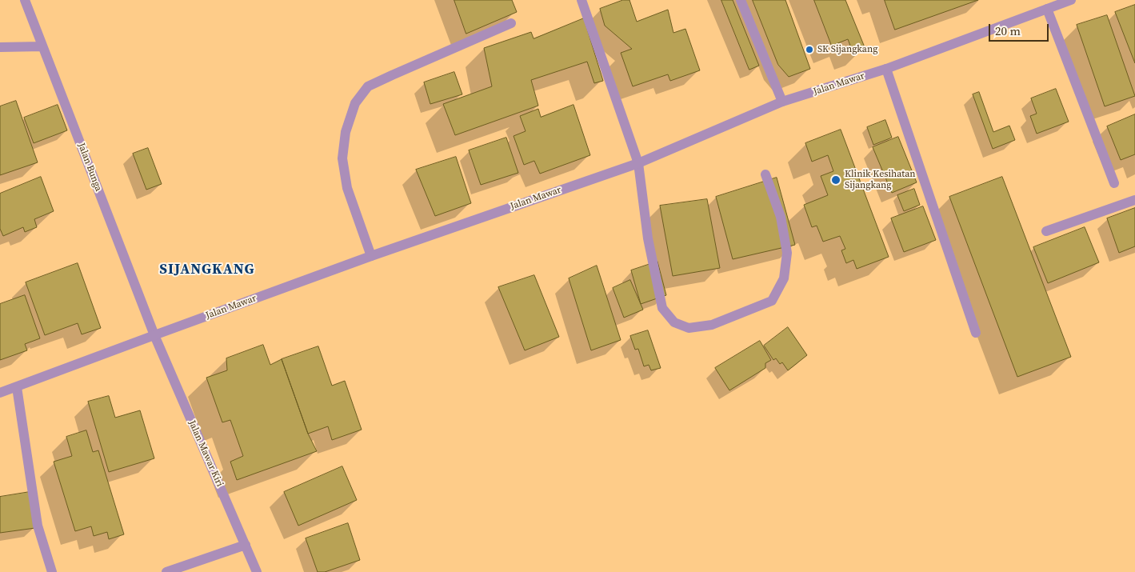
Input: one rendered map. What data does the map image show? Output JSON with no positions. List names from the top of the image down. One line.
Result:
{"streets":{"street":["Jalan Mawar","Jalan Bunga","Jalan Mawar Kiri"]},"crossings":[["Jalan Mawar","Jalan Bunga"],["Jalan Mawar","Jalan Mawar Kiri"],["Jalan Bunga","Jalan Mawar Kiri"]],"districts":["SIJANGKANG"],"places":["SK Sijangkang","Klinik Kesihatan Sijangkang"],"scale_bar":"20 m"}
